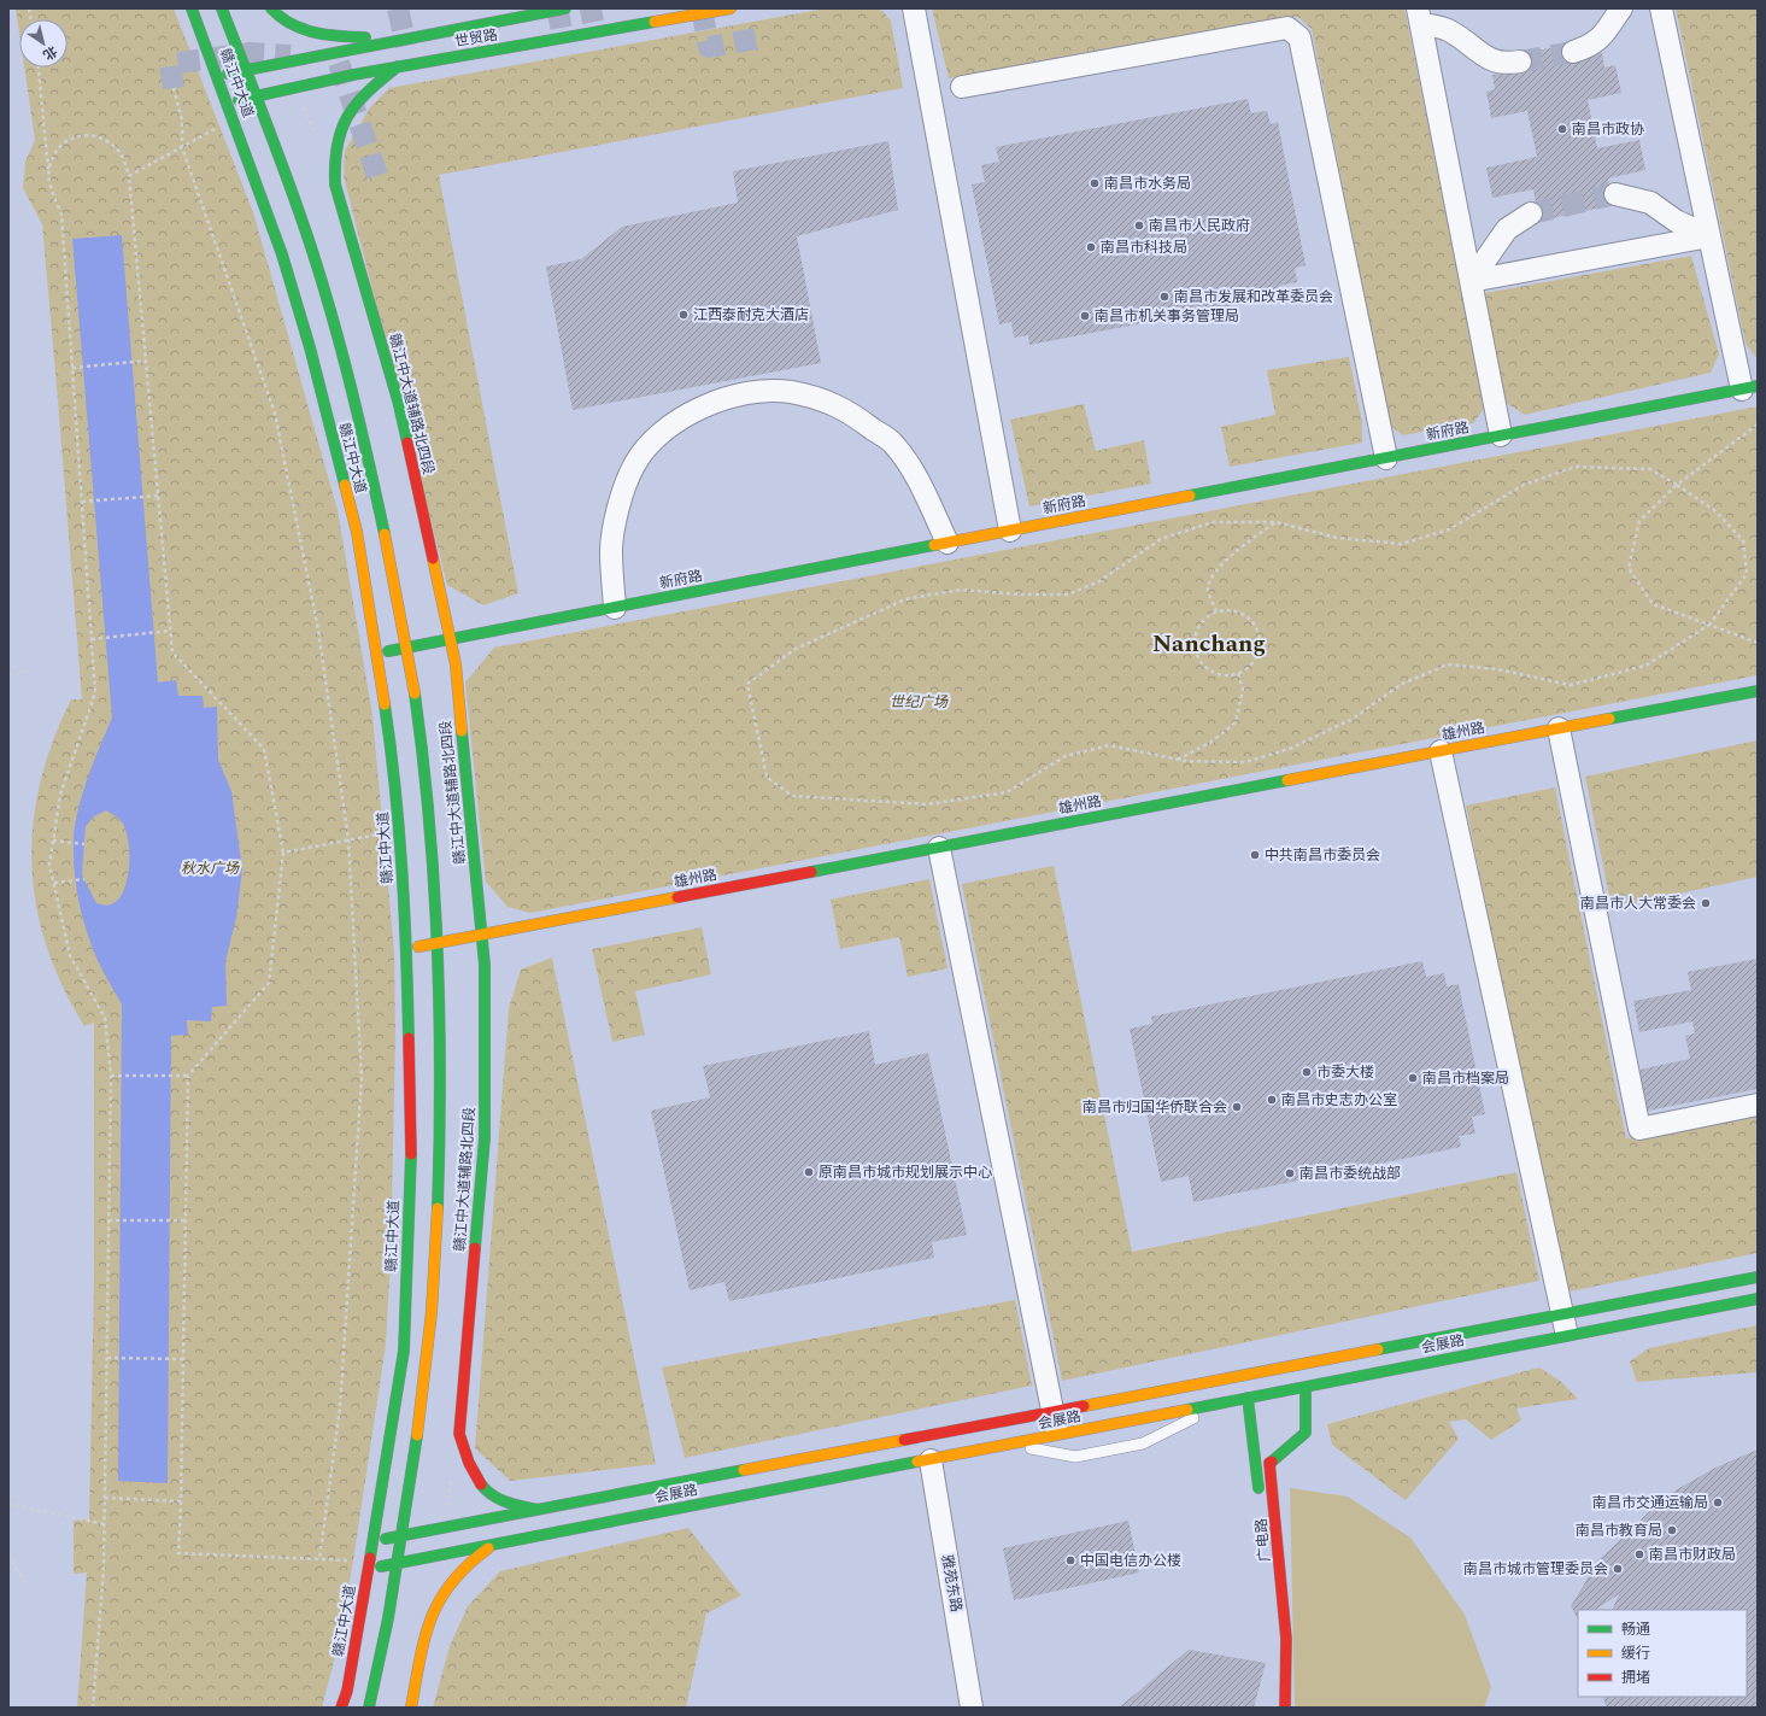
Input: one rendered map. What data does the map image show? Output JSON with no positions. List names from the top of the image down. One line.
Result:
{"streets":{"main road":["世贸路","赣江中大道","赣江中大道辅路北四段","新府路","雄州路","会展路","广电路"],"street":["雅苑东路"]},"crossings":[["世贸路","赣江中大道"],["世贸路","赣江中大道辅路北四段"],["赣江中大道","新府路"],["赣江中大道","雄州路"],["赣江中大道","会展路"],["赣江中大道辅路北四段","新府路"],["赣江中大道辅路北四段","雄州路"],["赣江中大道辅路北四段","会展路"],["会展路","广电路"],["会展路","雅苑东路"]],"districts":["Nanchang"],"parks":["世纪广场","秋水广场"],"places":["南昌市政协","南昌市水务局","南昌市人民政府","南昌市科技局","南昌市发展和改革委员会","江西泰耐克大酒店","南昌市机关事务管理局","中共南昌市委员会","南昌市人大常委会","市委大楼","南昌市档案局","南昌市史志办公室","南昌市归国华侨联合会","原南昌市城市规划展示中心","南昌市委统战部","南昌市交通运输局","南昌市教育局","南昌市财政局","中国电信办公楼","南昌市城市管理委员会"],"legend":["畅通","缓行","拥堵"],"north":"bottom right"}
